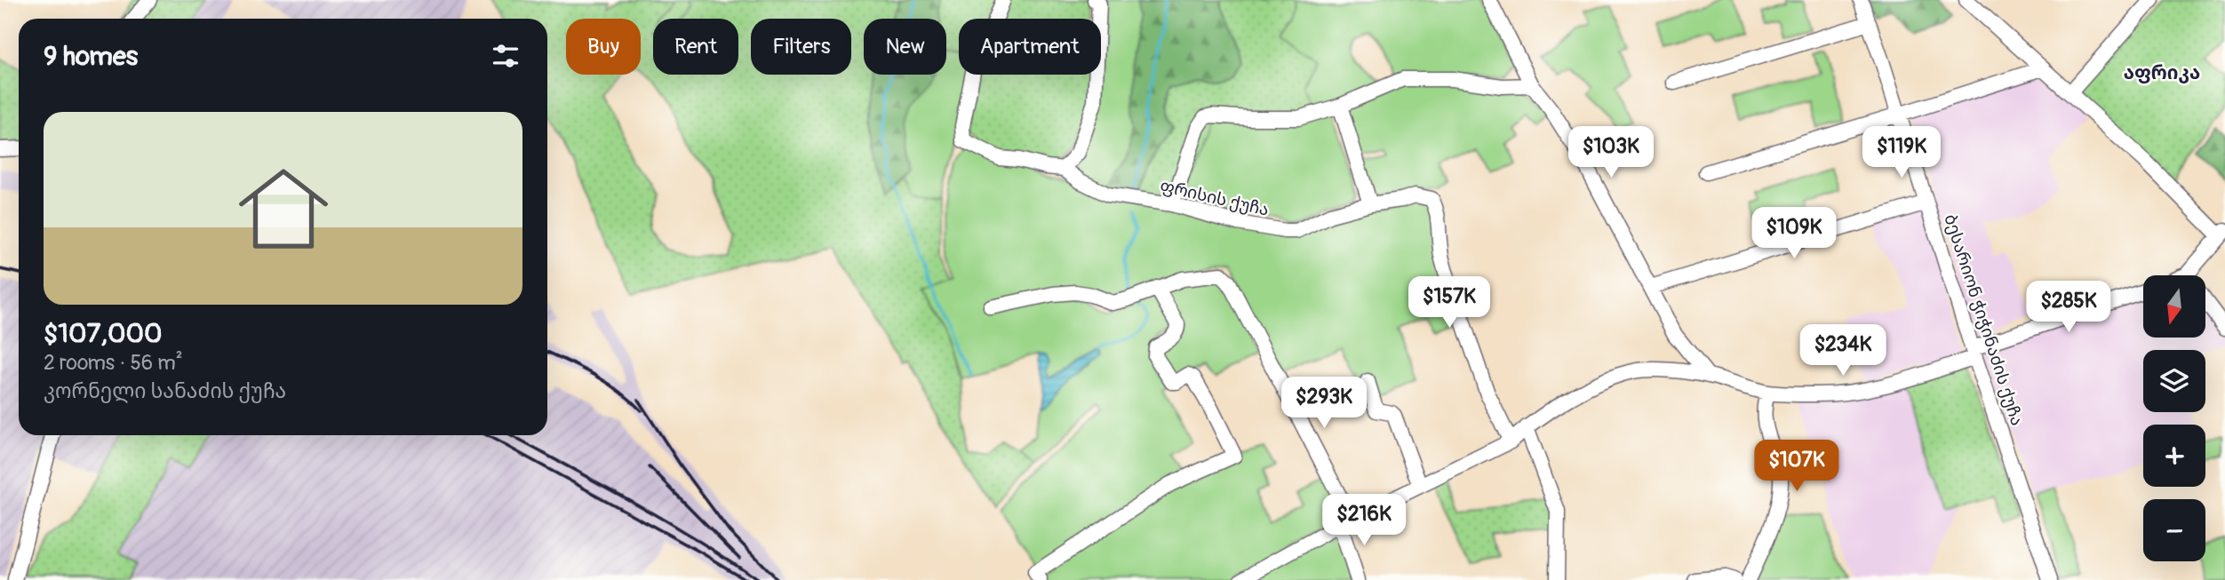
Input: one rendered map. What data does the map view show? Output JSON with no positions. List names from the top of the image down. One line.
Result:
{"streets":{"street":["ფრისის ქუჩა","ბესარიონ ჭიჭინაძის ქუჩა"]},"districts":["აფრიკა"],"north":"bottom","page":{"chip":["Buy","Rent","Filters","New","Apartment"],"heading":"9 homes","list":[{"name":"$107,000","note":"2 rooms · 56 m² · კორნელი სანაძის ქუჩა"}],"price":["$103K","$119K","$109K","$157K","$285K","$234K","$293K","$107K","$216K"],"map_buttons":["+","−"]}}
